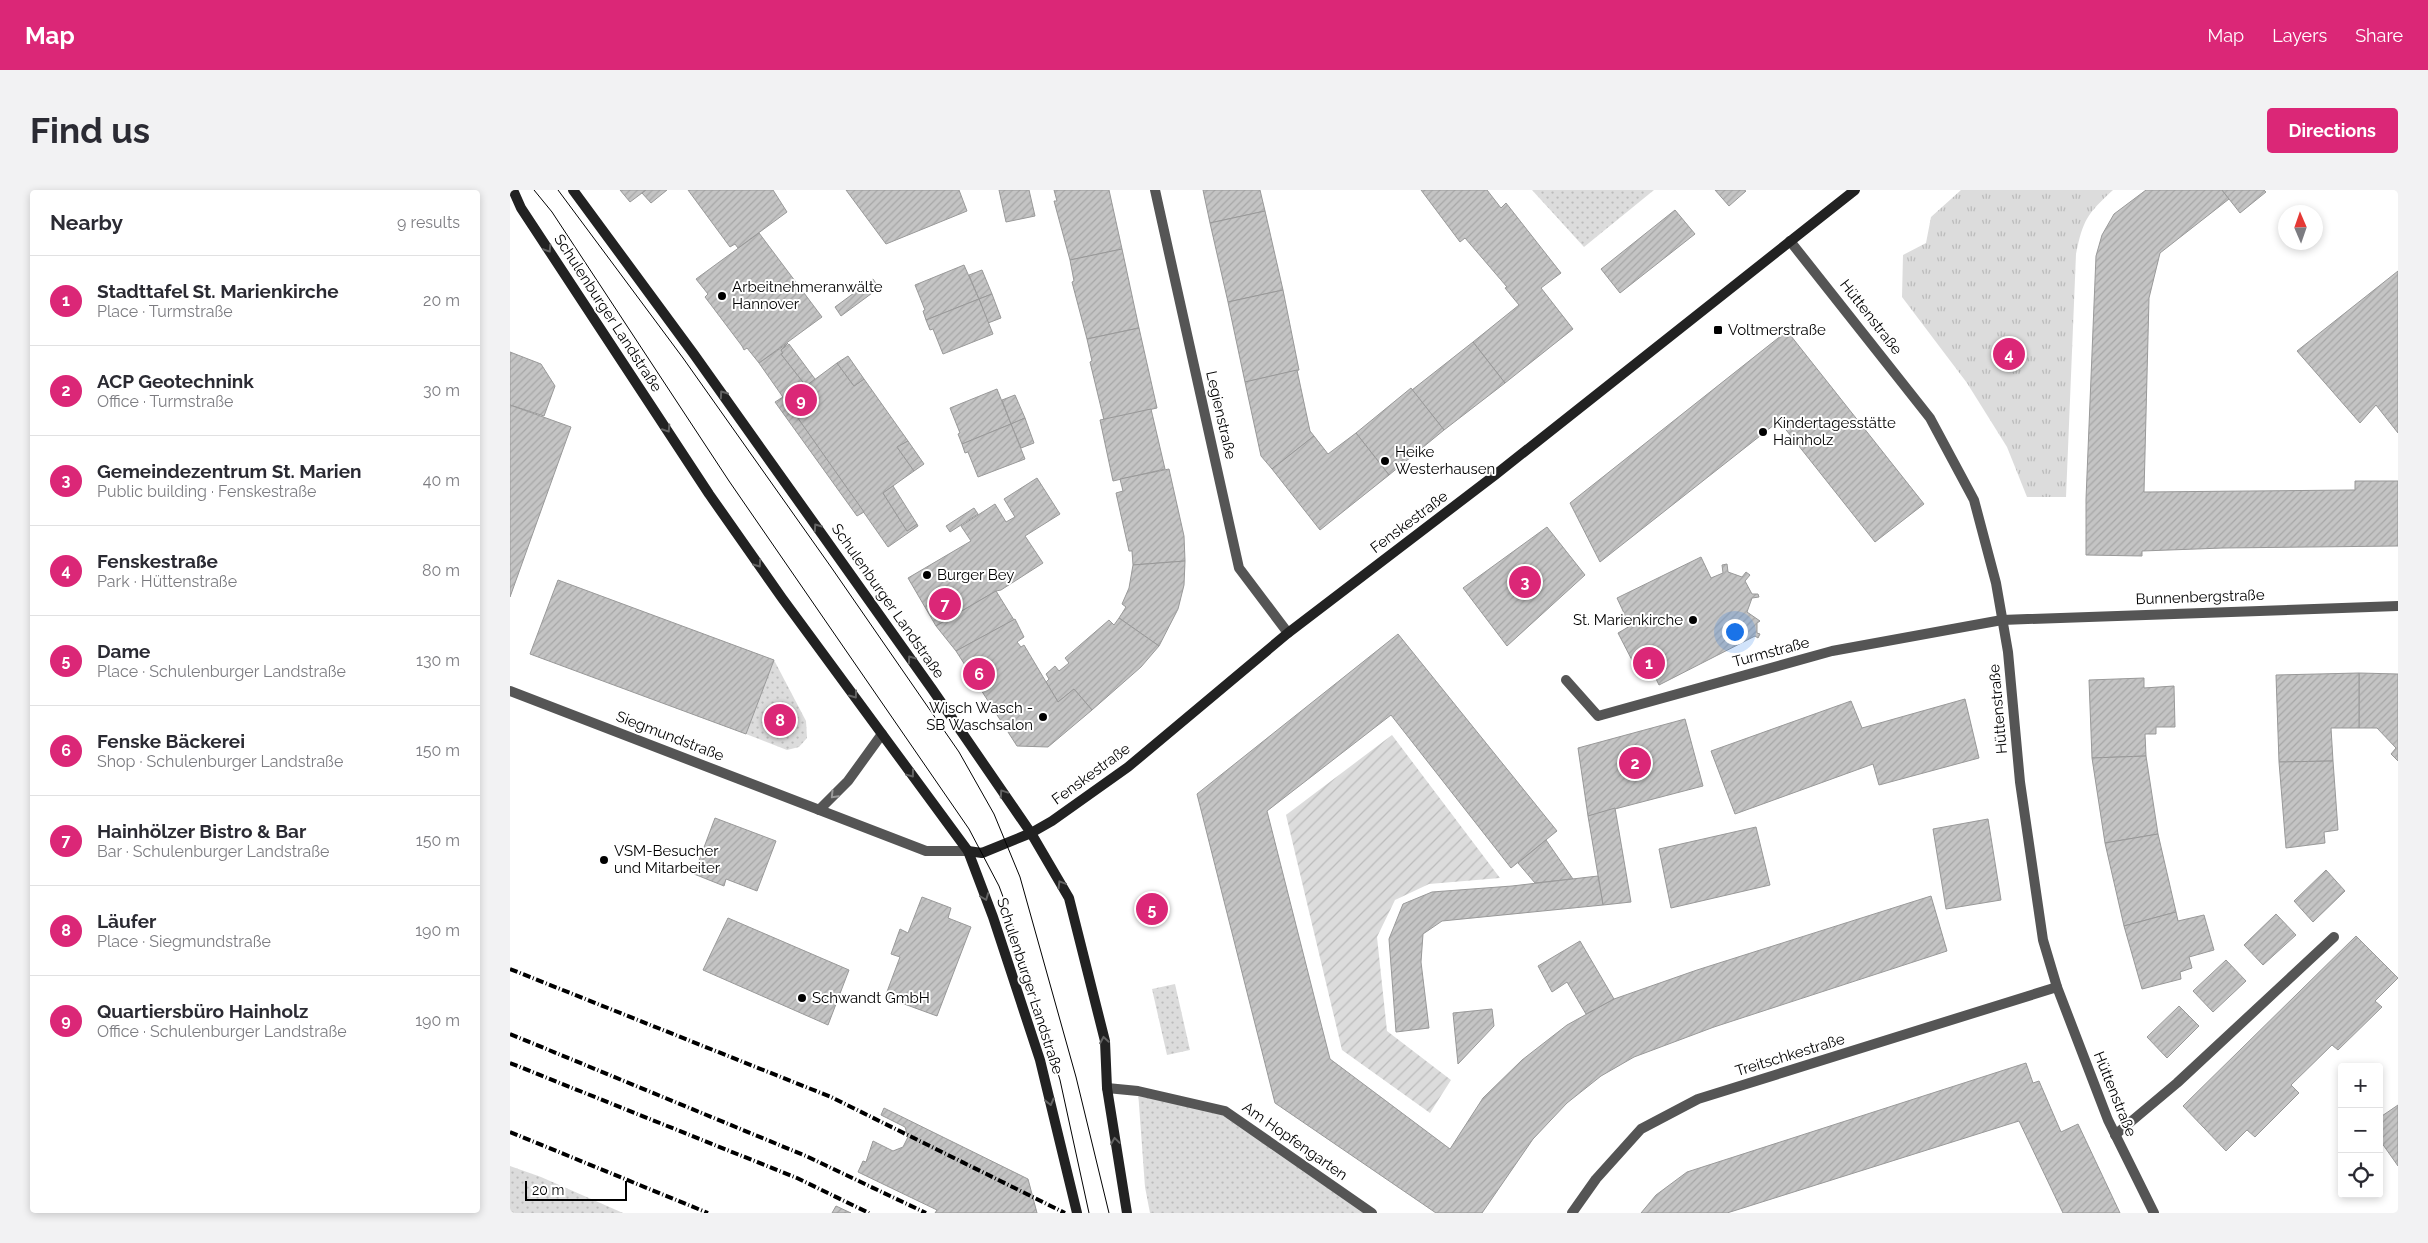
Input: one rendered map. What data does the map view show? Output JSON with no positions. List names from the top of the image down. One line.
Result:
{"streets":{"main road":["Schulenburger Landstraße","Fenskestraße"],"street":["Hüttenstraße","Legienstraße","Bunnenbergstraße","Turmstraße","Siegmundstraße","Treitschkestraße","Am Hopfengarten"]},"crossings":[["Schulenburger Landstraße","Fenskestraße"],["Schulenburger Landstraße","Siegmundstraße"],["Schulenburger Landstraße","Am Hopfengarten"],["Hüttenstraße","Fenskestraße"],["Hüttenstraße","Bunnenbergstraße"],["Hüttenstraße","Turmstraße"],["Hüttenstraße","Treitschkestraße"],["Legienstraße","Fenskestraße"],["Fenskestraße","Siegmundstraße"],["Bunnenbergstraße","Turmstraße"]],"places":{"other":["Arbeitnehmeranwälte Hannover","Kindertagesstätte Hainholz","Heike Westerhausen","Burger Bey","St. Marienkirche","Wisch Wasch - SB Waschsalon","VSM-Besucher und Mitarbeiter","Schwandt GmbH"],"transit":["Voltmerstraße"]},"scale_bar":"20 m","north":"top","page":{"header":"Map","nav":["Map","Layers","Share"],"buttons":"Directions","title":"Find us","heading":["Nearby","9 results"],"list":[{"mark":"1","name":"Stadttafel St. Marienkirche","note":"Place · Turmstraße","value":"20 m"},{"mark":"2","name":"ACP Geotechnink","note":"Office · Turmstraße","value":"30 m"},{"mark":"3","name":"Gemeindezentrum St. Marien","note":"Public building · Fenskestraße","value":"40 m"},{"mark":"4","name":"Fenskestraße","note":"Park · Hüttenstraße","value":"80 m"},{"mark":"5","name":"Dame","note":"Place · Schulenburger Landstraße","value":"130 m"},{"mark":"6","name":"Fenske Bäckerei","note":"Shop · Schulenburger Landstraße","value":"150 m"},{"mark":"7","name":"Hainhölzer Bistro & Bar","note":"Bar · Schulenburger Landstraße","value":"150 m"},{"mark":"8","name":"Läufer","note":"Place · Siegmundstraße","value":"190 m"},{"mark":"9","name":"Quartiersbüro Hainholz","note":"Office · Schulenburger Landstraße","value":"190 m"}],"pins":["4","9","3","7","1","6","8","2","5"],"map_buttons":["+","−"],"scale":"20 m"}}
